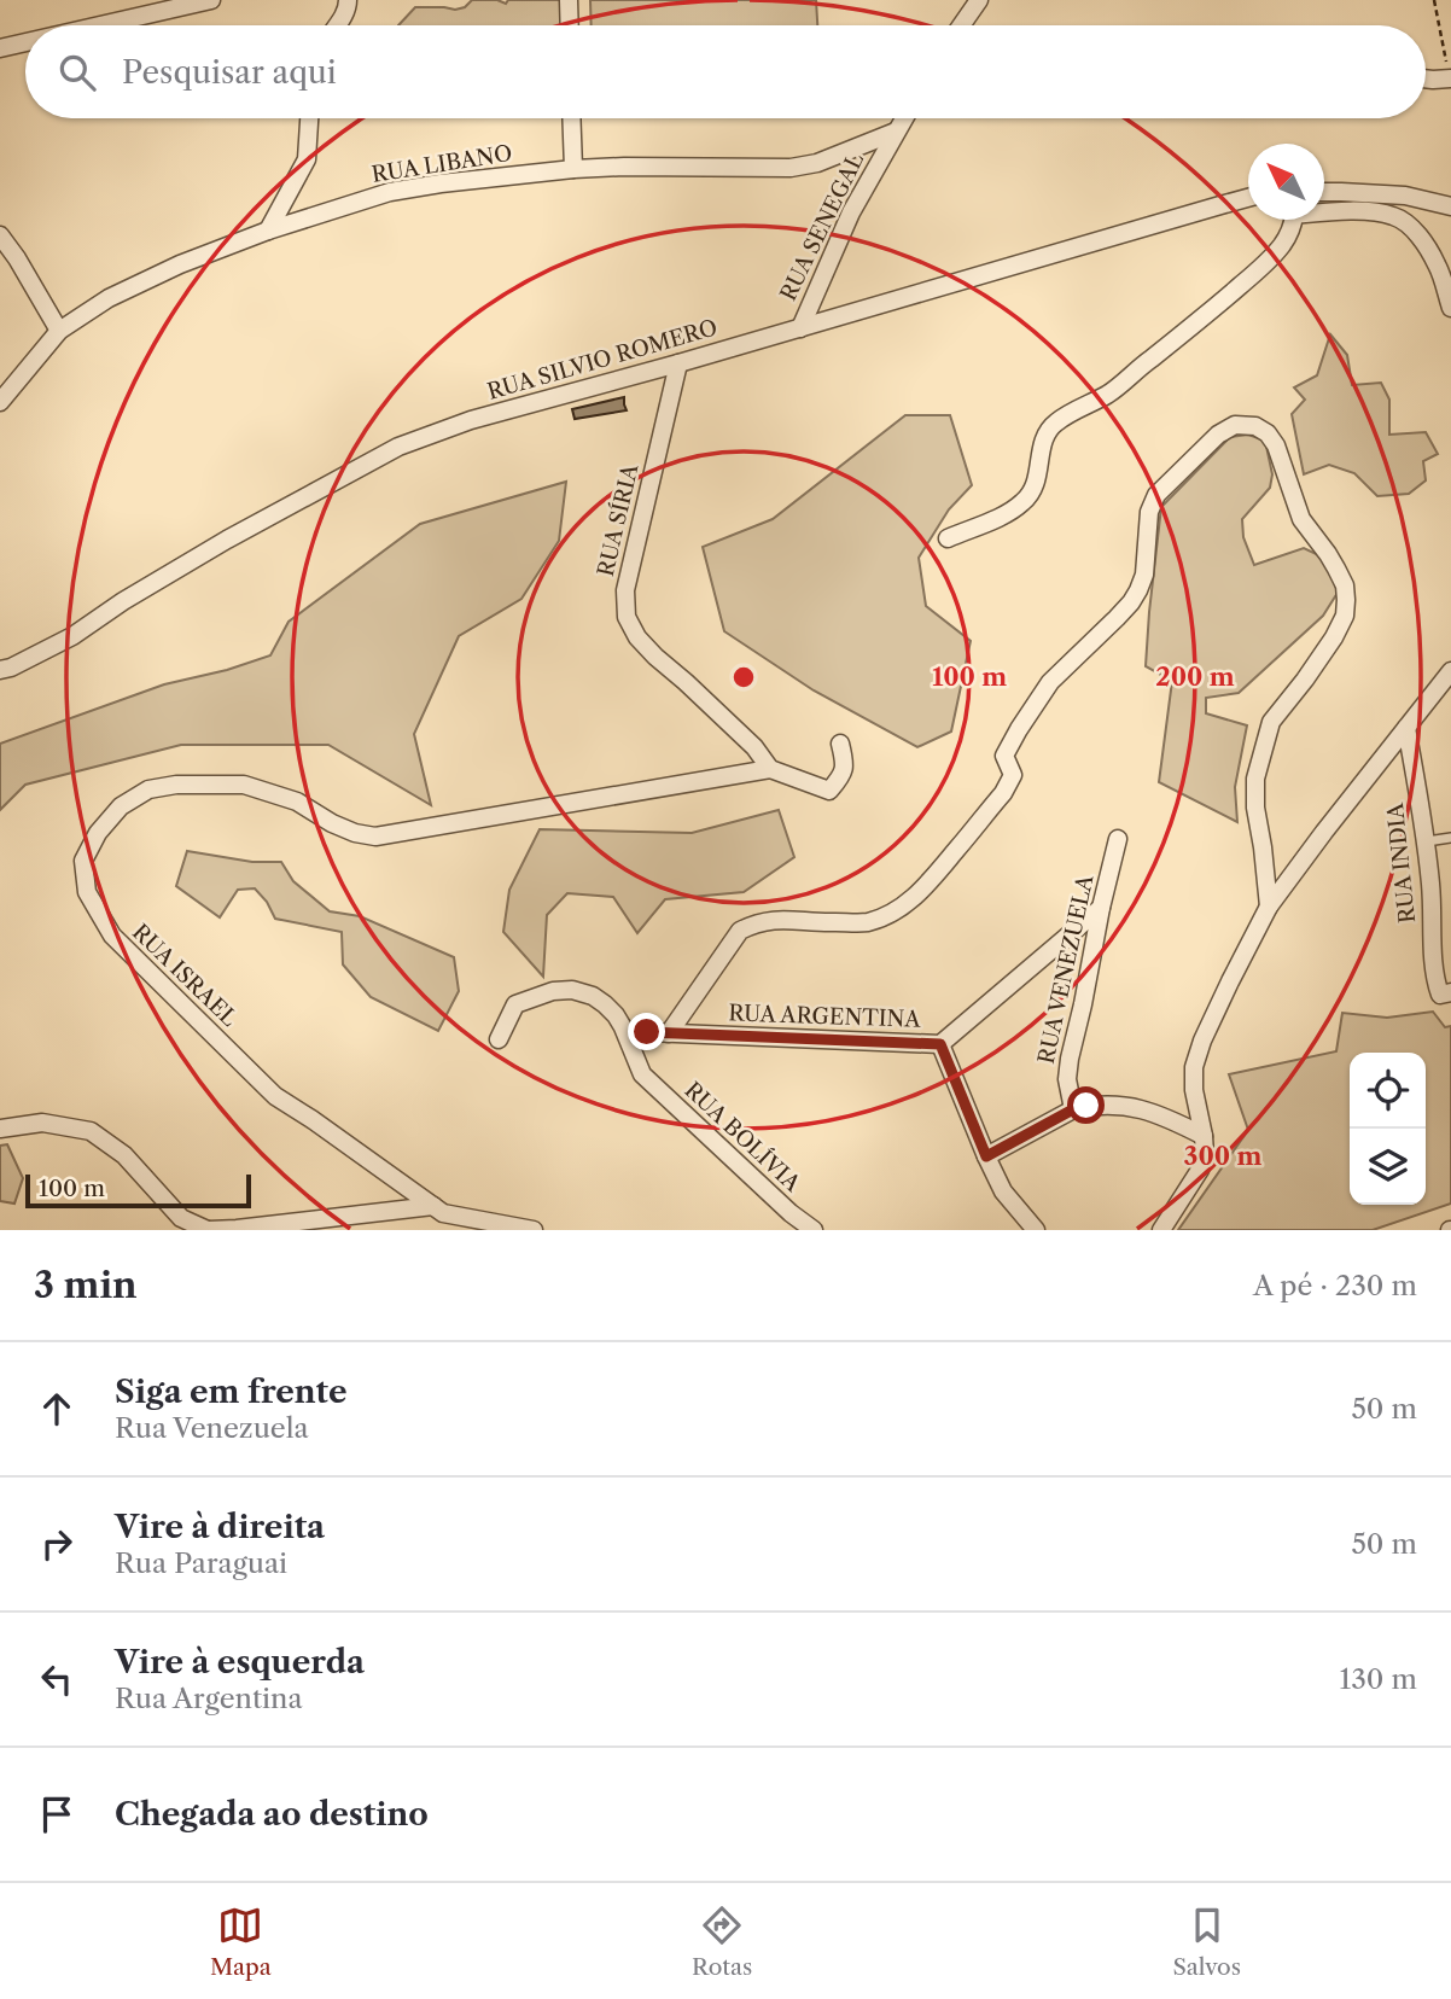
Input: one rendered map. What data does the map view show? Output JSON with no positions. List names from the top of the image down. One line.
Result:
{"streets":{"street":["RUA LIBANO","RUA SENEGAL","RUA SILVIO ROMERO","RUA SÍRIA","RUA INDIA","RUA VENEZUELA","RUA ISRAEL","RUA ARGENTINA","RUA BOLÍVIA"]},"crossings":[["RUA LIBANO","RUA SENEGAL"],["RUA SENEGAL","RUA SILVIO ROMERO"],["RUA SILVIO ROMERO","RUA SÍRIA"],["RUA SÍRIA","RUA ISRAEL"],["RUA VENEZUELA","RUA ARGENTINA"]],"scale_bar":"100 m","north":"top left","page":{"search":"Pesquisar aqui","scale":"100 m","heading":["3 min","A pé · 230 m"],"list":[["Siga em frente","Rua Venezuela","50 m"],["Vire à direita","Rua Paraguai","50 m"],["Vire à esquerda","Rua Argentina","130 m"],"Chegada ao destino"],"nav":["Mapa","Rotas","Salvos"]},"rings":["100 m","200 m","300 m"]}
